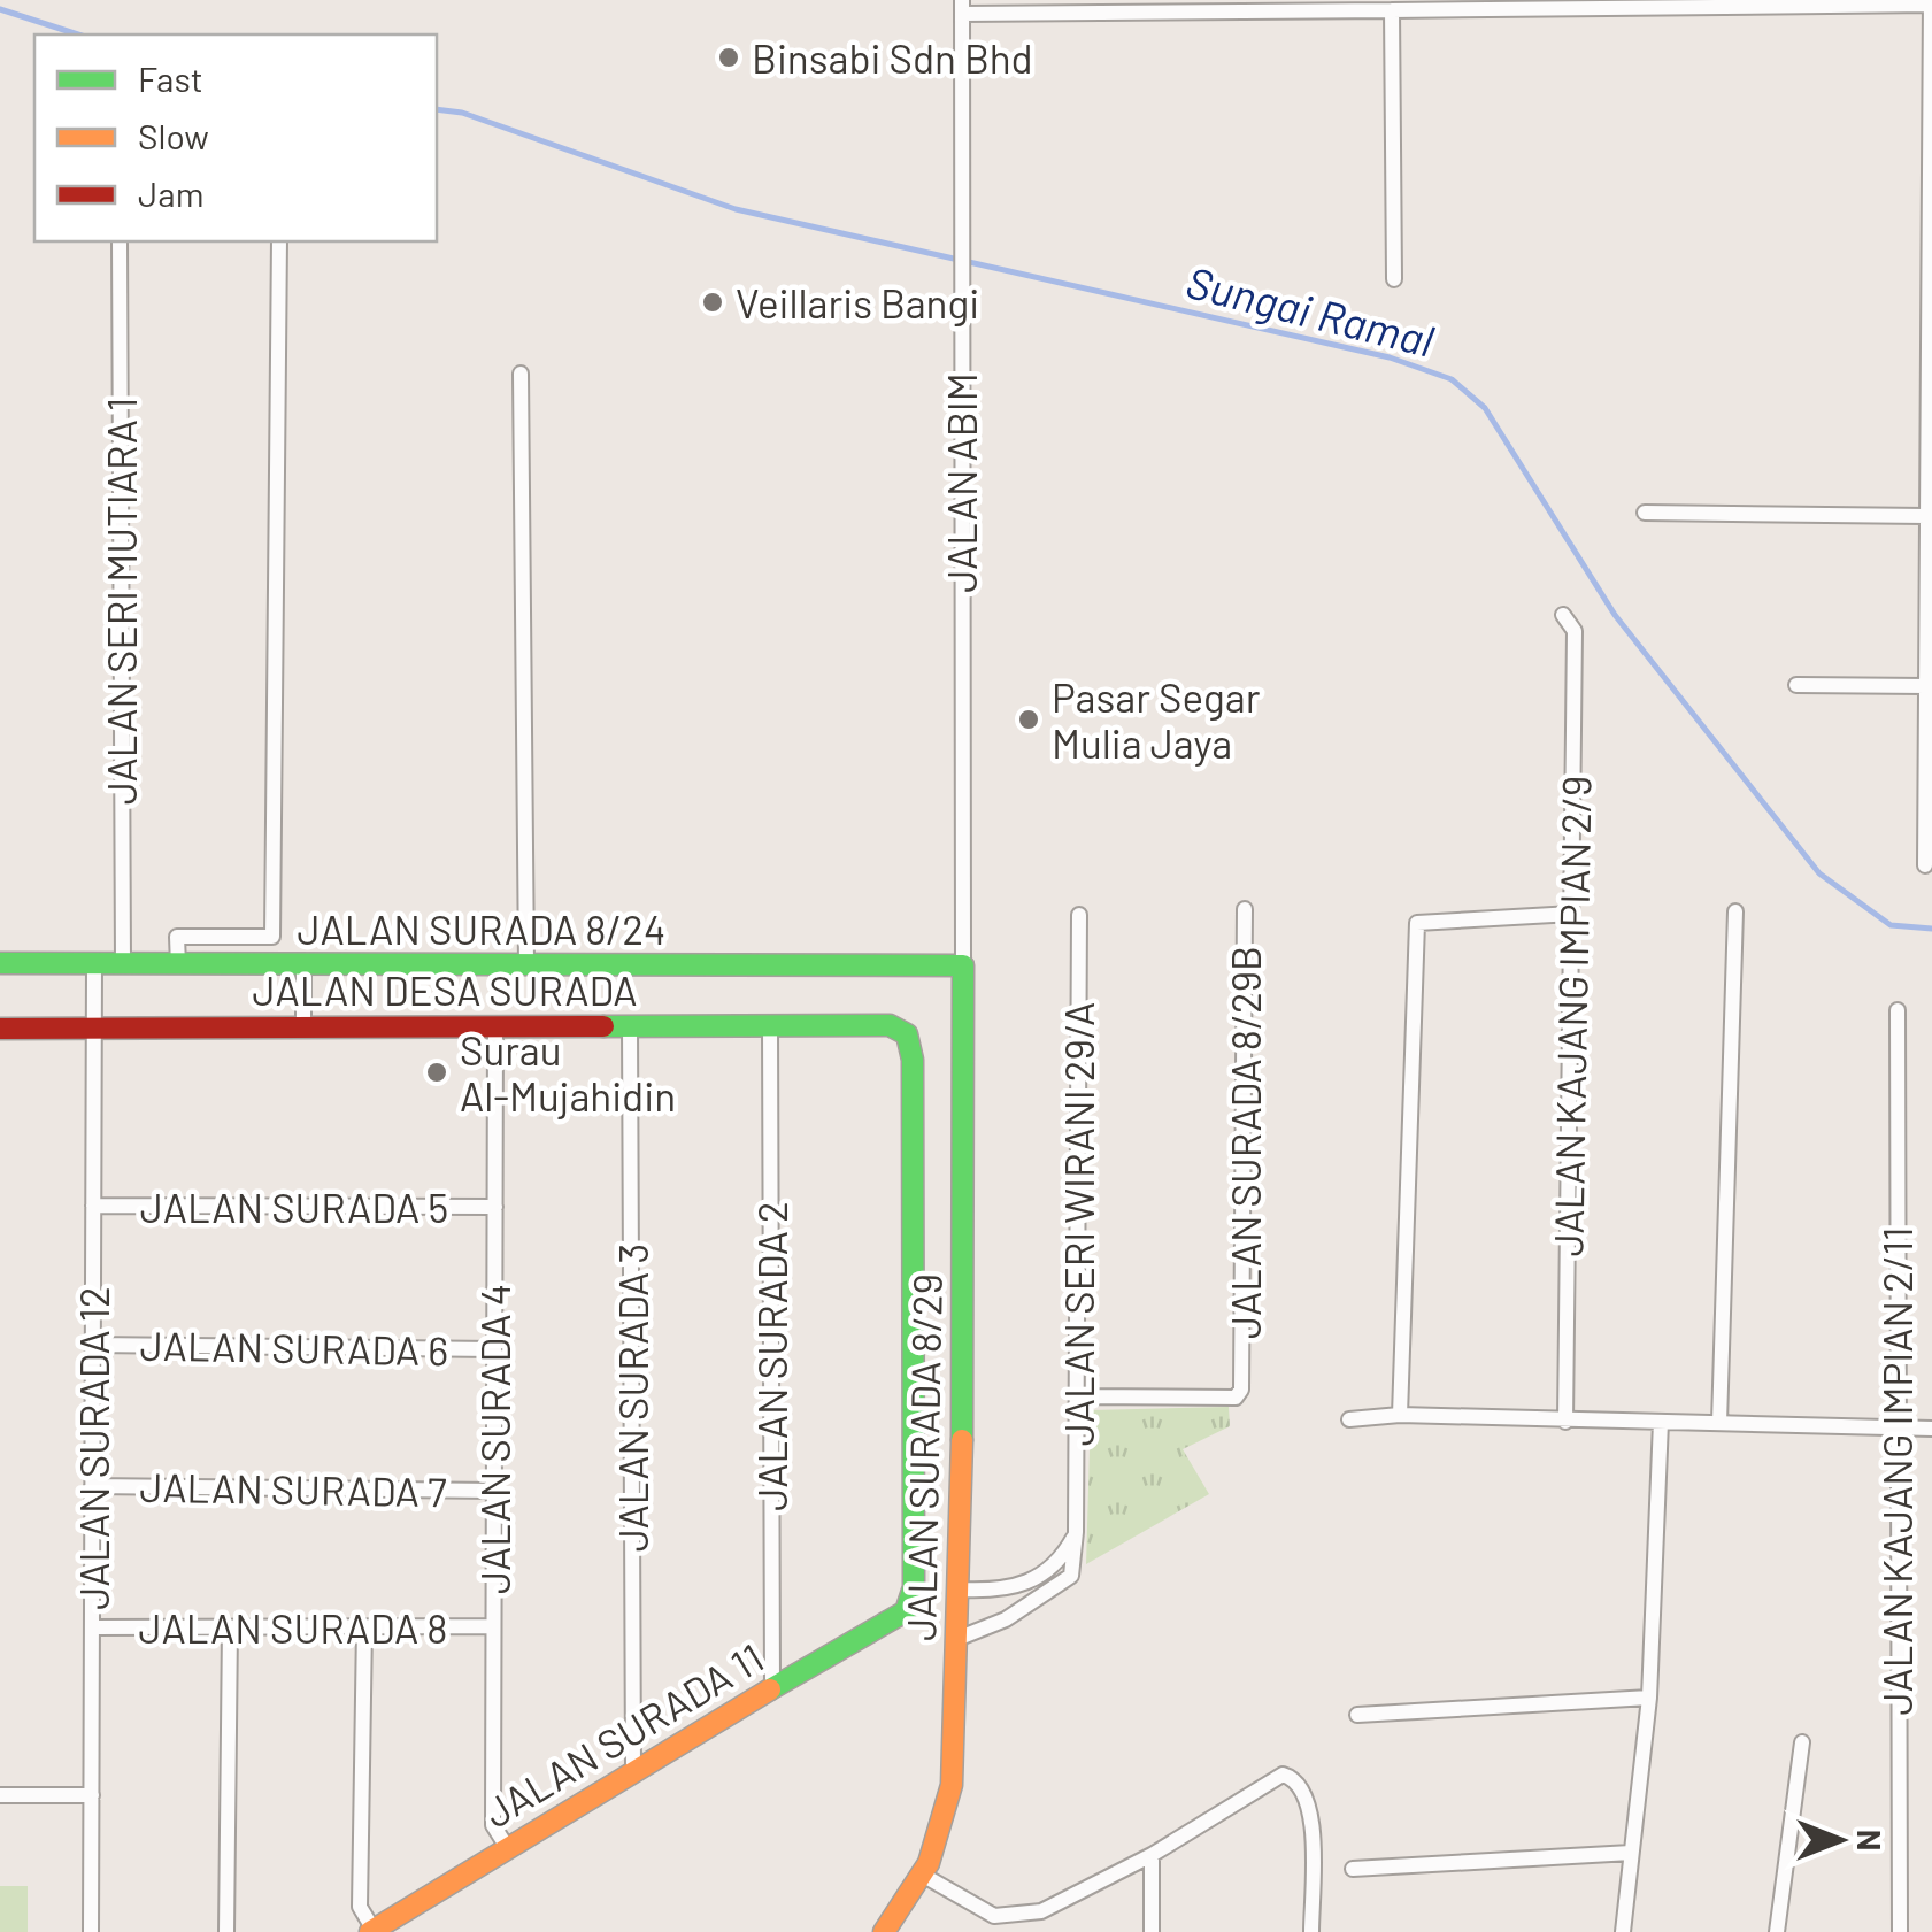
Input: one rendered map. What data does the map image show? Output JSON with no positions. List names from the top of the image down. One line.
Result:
{"streets":{"street":["JALAN ABIM","JALAN SERI MUTIARA 1","JALAN SURADA 8/24","JALAN DESA SURADA","JALAN KAJANG IMPIAN 2/9","JALAN SURADA 8/29B","JALAN SURADA 5","JALAN SERI WIRANI 29/A","JALAN SURADA 6","JALAN SURADA 2","JALAN SURADA 3","JALAN SURADA 4","JALAN SURADA 12","JALAN SURADA 8/29","JALAN KAJANG IMPIAN 2/11","JALAN SURADA 7","JALAN SURADA 8","JALAN SURADA 11"]},"crossings":[["JALAN ABIM","JALAN SURADA 8/24"],["JALAN ABIM","JALAN SURADA 8/29"],["JALAN SERI MUTIARA 1","JALAN SURADA 8/24"],["JALAN SURADA 8/24","JALAN SURADA 12"],["JALAN SURADA 8/24","JALAN SURADA 8/29"],["JALAN DESA SURADA","JALAN SURADA 2"],["JALAN DESA SURADA","JALAN SURADA 3"],["JALAN DESA SURADA","JALAN SURADA 4"],["JALAN DESA SURADA","JALAN SURADA 12"],["JALAN DESA SURADA","JALAN SURADA 11"],["JALAN SURADA 8/29B","JALAN SERI WIRANI 29/A"],["JALAN SURADA 5","JALAN SURADA 4"],["JALAN SURADA 5","JALAN SURADA 12"],["JALAN SERI WIRANI 29/A","JALAN SURADA 8/29"],["JALAN SURADA 6","JALAN SURADA 4"],["JALAN SURADA 6","JALAN SURADA 12"],["JALAN SURADA 2","JALAN SURADA 11"],["JALAN SURADA 3","JALAN SURADA 11"],["JALAN SURADA 4","JALAN SURADA 7"],["JALAN SURADA 4","JALAN SURADA 8"],["JALAN SURADA 4","JALAN SURADA 11"],["JALAN SURADA 12","JALAN SURADA 7"],["JALAN SURADA 12","JALAN SURADA 8"]],"water":["Sungai Ramal"],"places":["Binsabi Sdn Bhd","Veillaris Bangi","Pasar Segar Mulia Jaya","Surau Al-Mujahidin"],"legend":["Fast","Slow","Jam"],"north":"right"}
